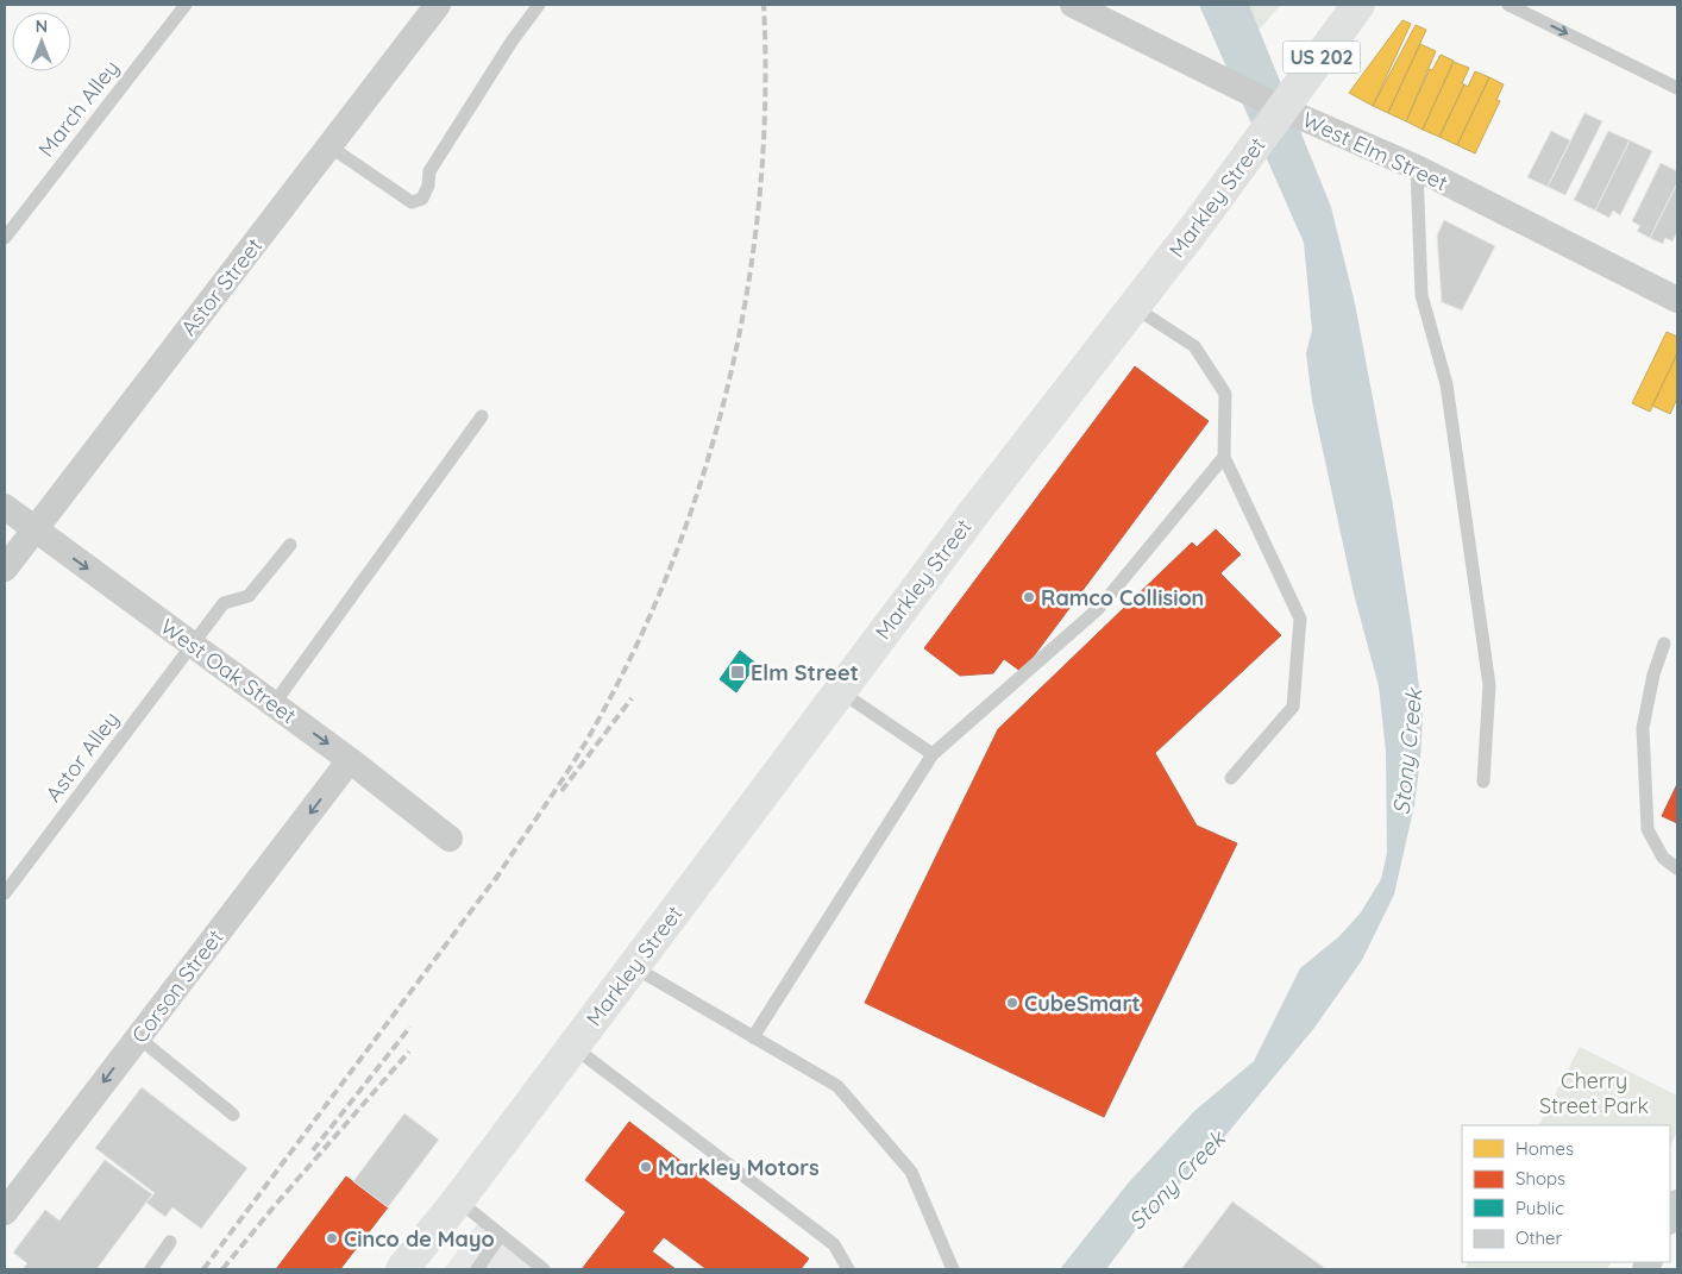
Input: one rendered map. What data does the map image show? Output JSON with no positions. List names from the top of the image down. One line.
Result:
{"streets":{"highway":["US 202","Markley Street"],"street":["West Elm Street","Astor Street","West Oak Street","Corson Street"],"lane":["March Alley","Astor Alley"]},"crossings":[["West Elm Street","Markley Street"],["Astor Street","West Oak Street"],["West Oak Street","Astor Alley"],["West Oak Street","Corson Street"]],"one_way":["West Oak Street","Corson Street"],"water":["Stony Creek"],"parks":["Cherry Street Park"],"places":{"other":["Ramco Collision","CubeSmart","Markley Motors","Cinco de Mayo"],"transit":["Elm Street"]},"legend":["Homes","Shops","Public","Other"],"north":"top"}
